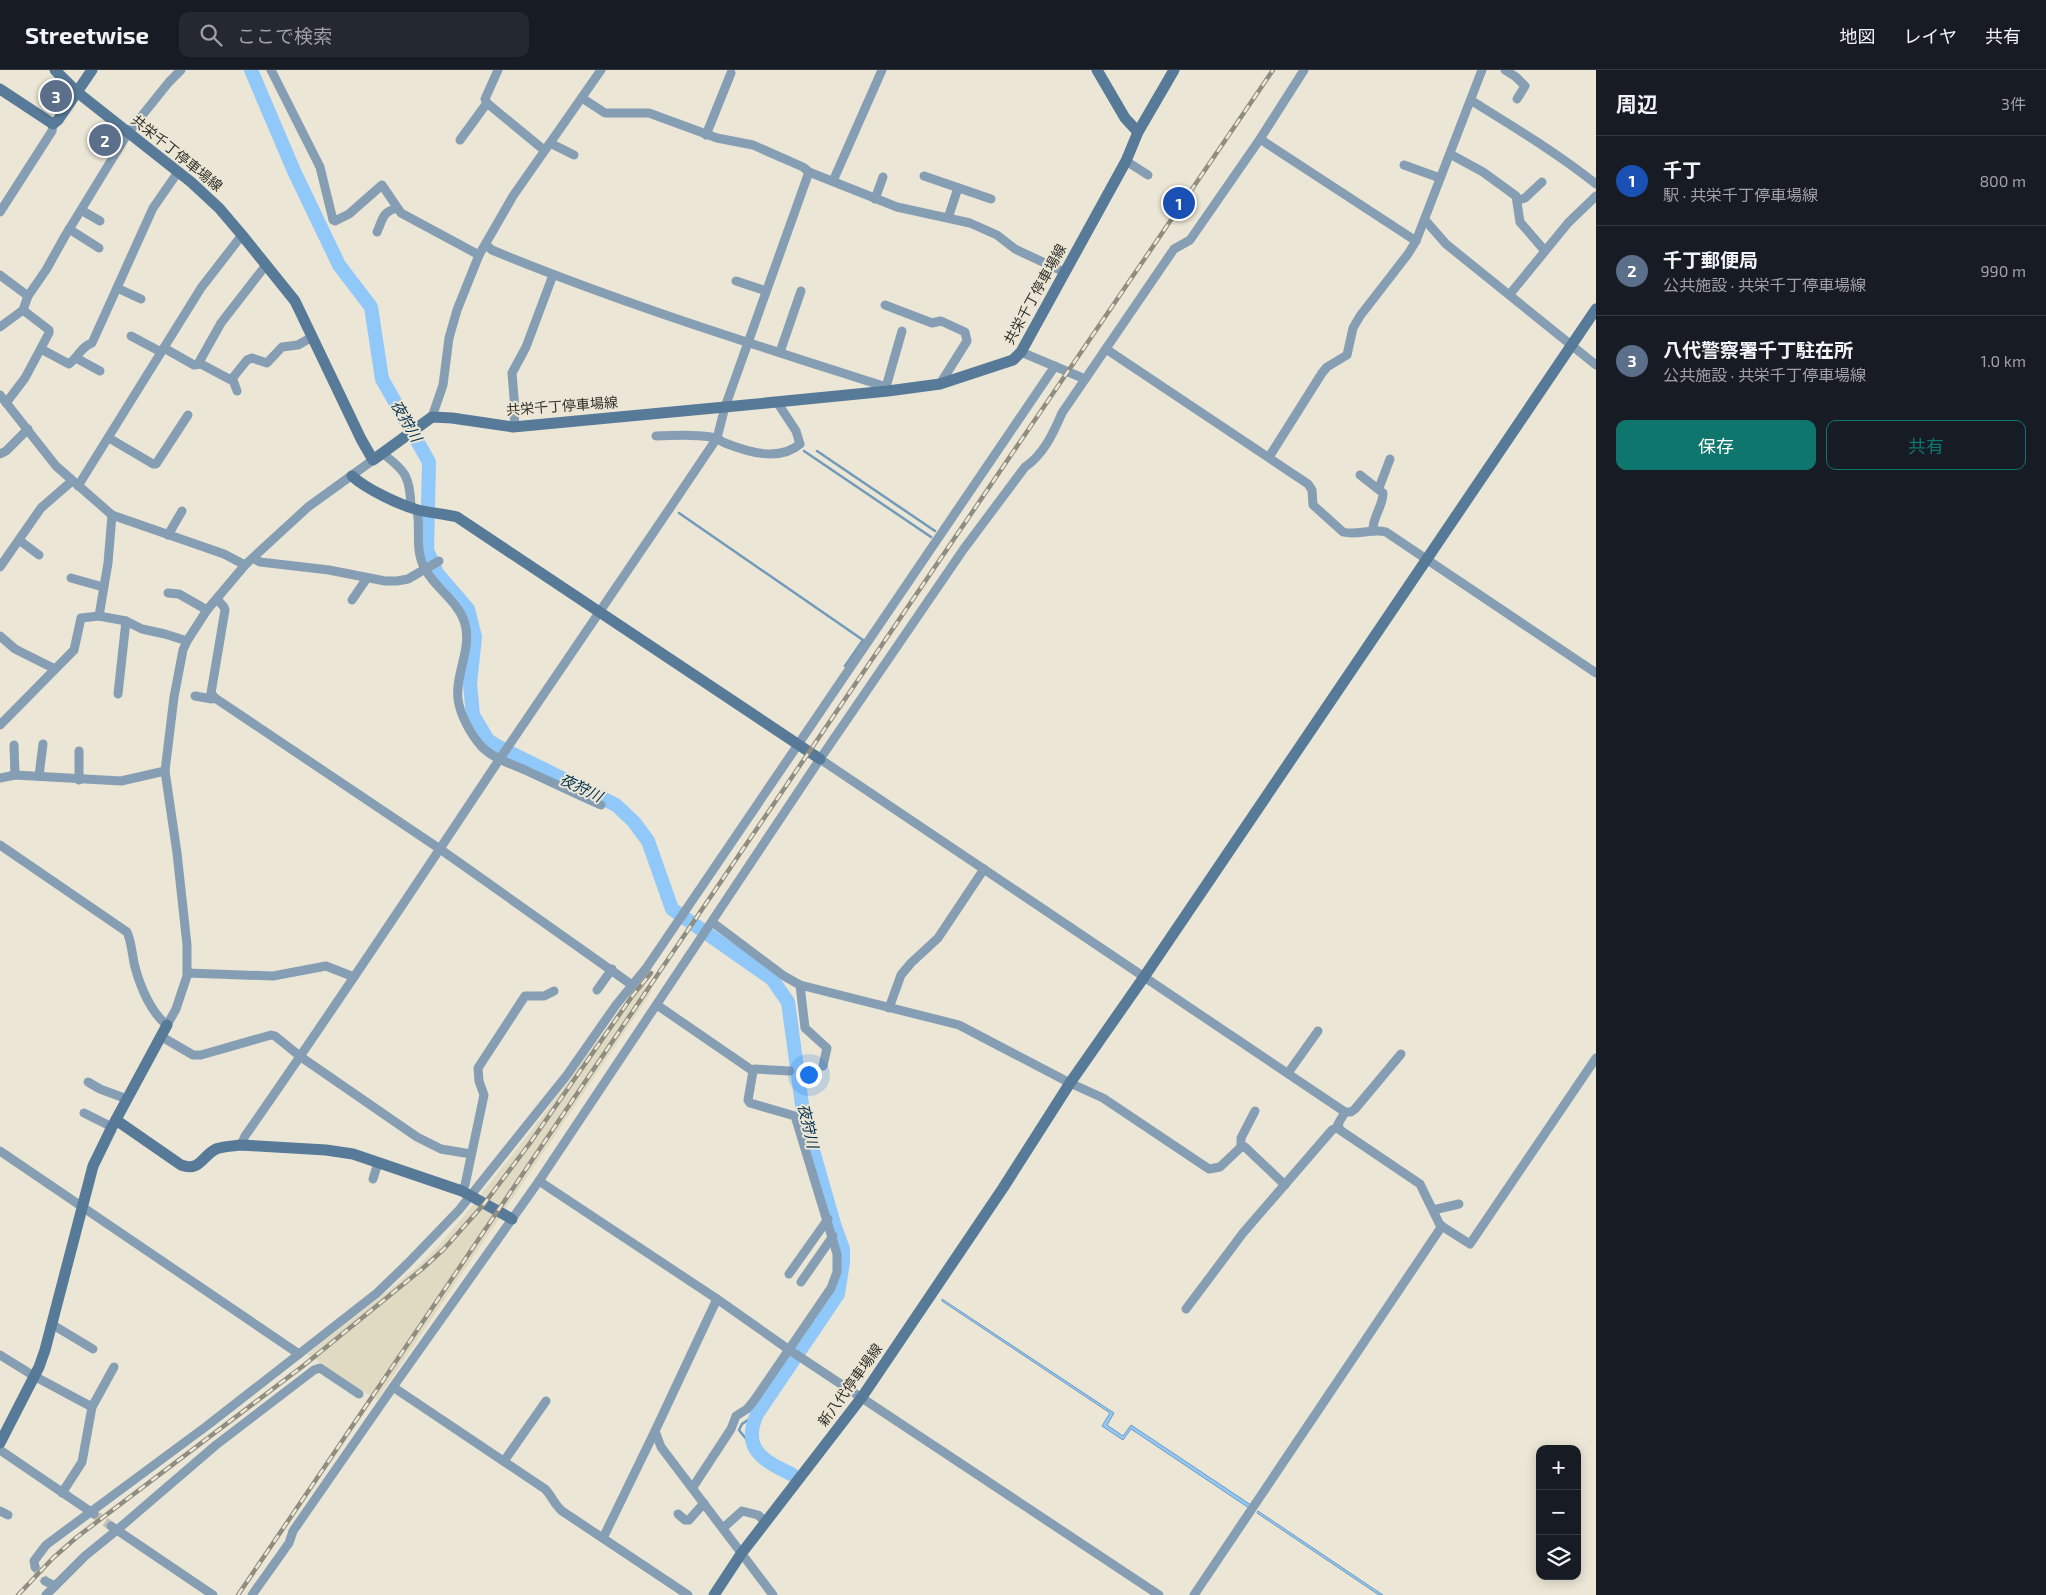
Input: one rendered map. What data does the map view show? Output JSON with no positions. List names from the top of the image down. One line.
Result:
{"streets":{"street":["共栄千丁停車場線","新八代停車場線"]},"water":["夜狩川"],"page":{"header":"Streetwise","search":"ここで検索","nav":["地図","レイヤ","共有"],"heading":["周辺","3件"],"pins":["3","2","1"],"list":[{"mark":"1","name":"千丁","note":"駅 · 共栄千丁停車場線","value":"800 m"},{"mark":"2","name":"千丁郵便局","note":"公共施設 · 共栄千丁停車場線","value":"990 m"},{"mark":"3","name":"八代警察署千丁駐在所","note":"公共施設 · 共栄千丁停車場線","value":"1.0 km"}],"buttons":["保存","共有"],"map_buttons":["+","−"]}}
